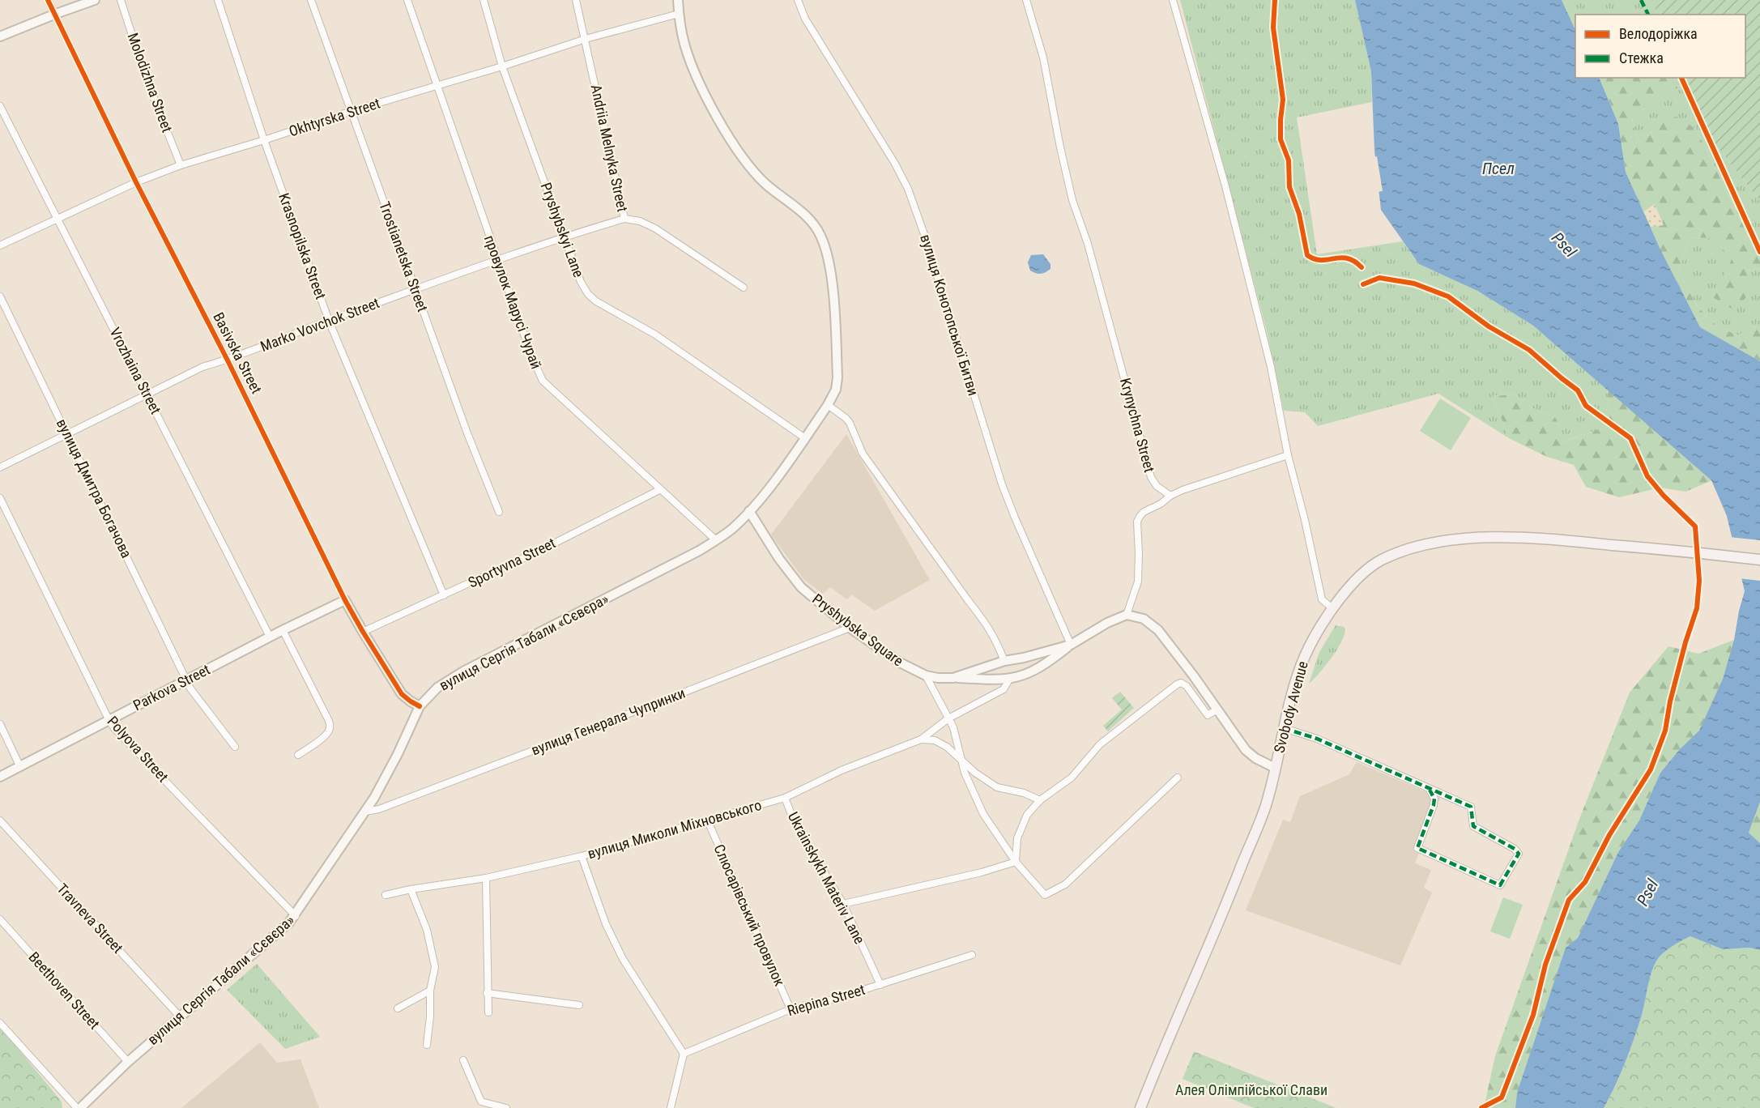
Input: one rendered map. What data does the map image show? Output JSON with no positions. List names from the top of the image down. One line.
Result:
{"streets":{"main road":["Basivska Street","Pryshybska Square","вулиця Сергія Табали «Сєвєра»","Parkova Street","Svobody Avenue"],"street":["Molodizhna Street","Okhtyrska Street","Andriia Melnyka Street","Pryshybskyi Lane","Krasnopilska Street","Trostianetska Street","провулок Марусі Чурай","вулиця Конотопської Битви","Marko Vovchok Street","Vrozhaina Street","Krynychna Street","вулиця Дмитра Богачова","Sportyvna Street","вулиця Генерала Чупринки","Polyova Street","вулиця Миколи Міхновського","Ukrainskykh Materiv Lane","Слюсарівський провулок","Travneva Street","Beethoven Street","Riepina Street"]},"crossings":[["Molodizhna Street","Okhtyrska Street"],["Okhtyrska Street","Andriia Melnyka Street"],["Okhtyrska Street","Pryshybskyi Lane"],["Okhtyrska Street","Krasnopilska Street"],["Okhtyrska Street","Trostianetska Street"],["Okhtyrska Street","провулок Марусі Чурай"],["Okhtyrska Street","Basivska Street"],["Okhtyrska Street","Vrozhaina Street"],["Okhtyrska Street","вулиця Сергія Табали «Сєвєра»"],["Andriia Melnyka Street","Marko Vovchok Street"],["Pryshybskyi Lane","Marko Vovchok Street"],["Pryshybskyi Lane","вулиця Сергія Табали «Сєвєра»"],["Krasnopilska Street","Marko Vovchok Street"],["Krasnopilska Street","Sportyvna Street"],["Trostianetska Street","Marko Vovchok Street"],["провулок Марусі Чурай","Marko Vovchok Street"],["провулок Марусі Чурай","Sportyvna Street"],["провулок Марусі Чурай","вулиця Сергія Табали «Сєвєра»"],["вулиця Конотопської Битви","Pryshybska Square"],["Marko Vovchok Street","Basivska Street"],["Marko Vovchok Street","Vrozhaina Street"],["Marko Vovchok Street","вулиця Дмитра Богачова"],["Basivska Street","Sportyvna Street"],["Basivska Street","вулиця Сергія Табали «Сєвєра»"],["Basivska Street","Parkova Street"],["Vrozhaina Street","Parkova Street"],["вулиця Дмитра Богачова","Parkova Street"],["Pryshybska Square","вулиця Сергія Табали «Сєвєра»"],["Pryshybska Square","вулиця Генерала Чупринки"],["вулиця Сергія Табали «Сєвєра»","вулиця Генерала Чупринки"],["вулиця Сергія Табали «Сєвєра»","Polyova Street"],["вулиця Сергія Табали «Сєвєра»","Travneva Street"],["вулиця Сергія Табали «Сєвєра»","Beethoven Street"],["Parkova Street","Polyova Street"],["вулиця Миколи Міхновського","Ukrainskykh Materiv Lane"],["вулиця Миколи Міхновського","Слюсарівський провулок"],["Ukrainskykh Materiv Lane","Riepina Street"],["Слюсарівський провулок","Riepina Street"]],"water":["Псел","Psel"],"parks":["Алея Олімпійської Слави"],"legend":["Велодоріжка","Стежка"]}
